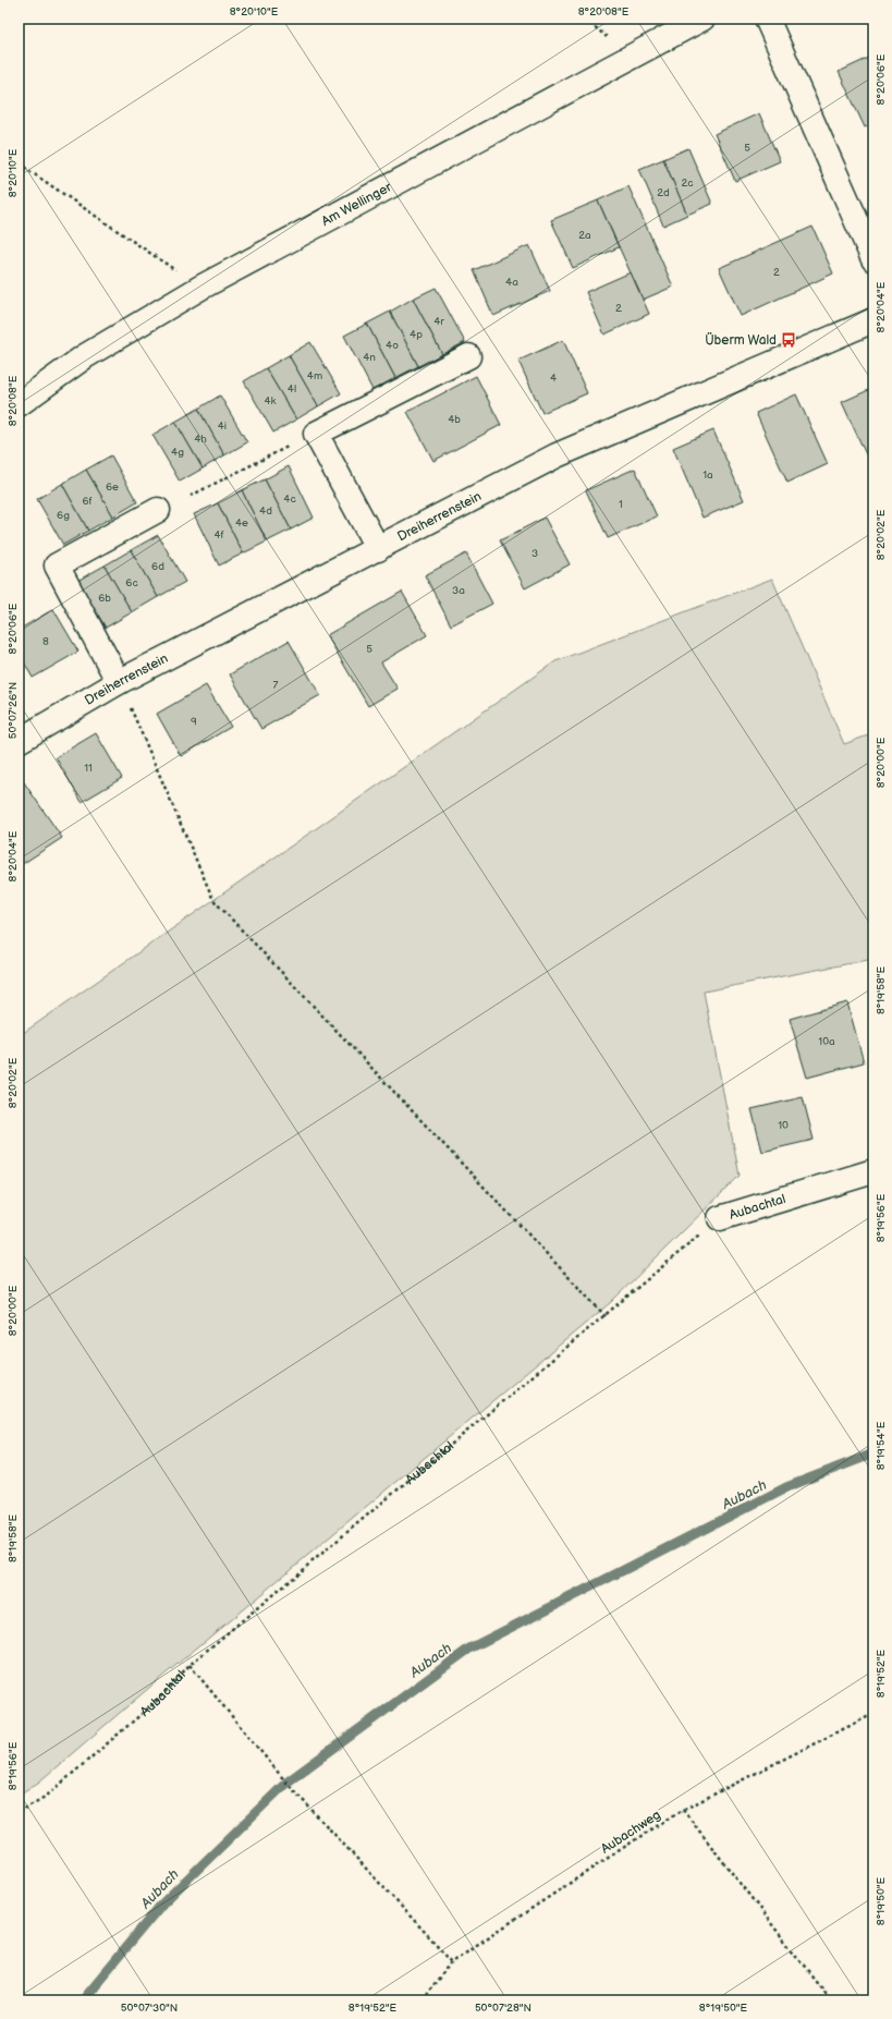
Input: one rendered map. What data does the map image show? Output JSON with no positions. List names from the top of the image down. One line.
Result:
{"streets":{"street":["Am Wellinger","Dreiherrenstein","Aubachtal"],"path":["Aubachweg"]},"water":["Aubach"],"places":{"bus stop":["Überm Wald"]},"house_numbers":["5","2c","2d","2a","2","4a","2","4r","4p","4o","4n","4m","4","4l","4k","4b","4i","4h","4g","1a","6e","4c","6f","1","4d","6g","4e","4f","3","6d","6c","3a","6b","8","5","7","9","11","10a","10"],"coordinates":["8°20'10\"E","8°20'08\"E","8°20'06\"E","8°20'04\"E","8°20'02\"E","50°07'26\"N","8°20'00\"E","8°19'58\"E","8°19'56\"E","8°19'54\"E","8°19'52\"E","8°19'50\"E","50°07'30\"N","50°07'28\"N"]}
